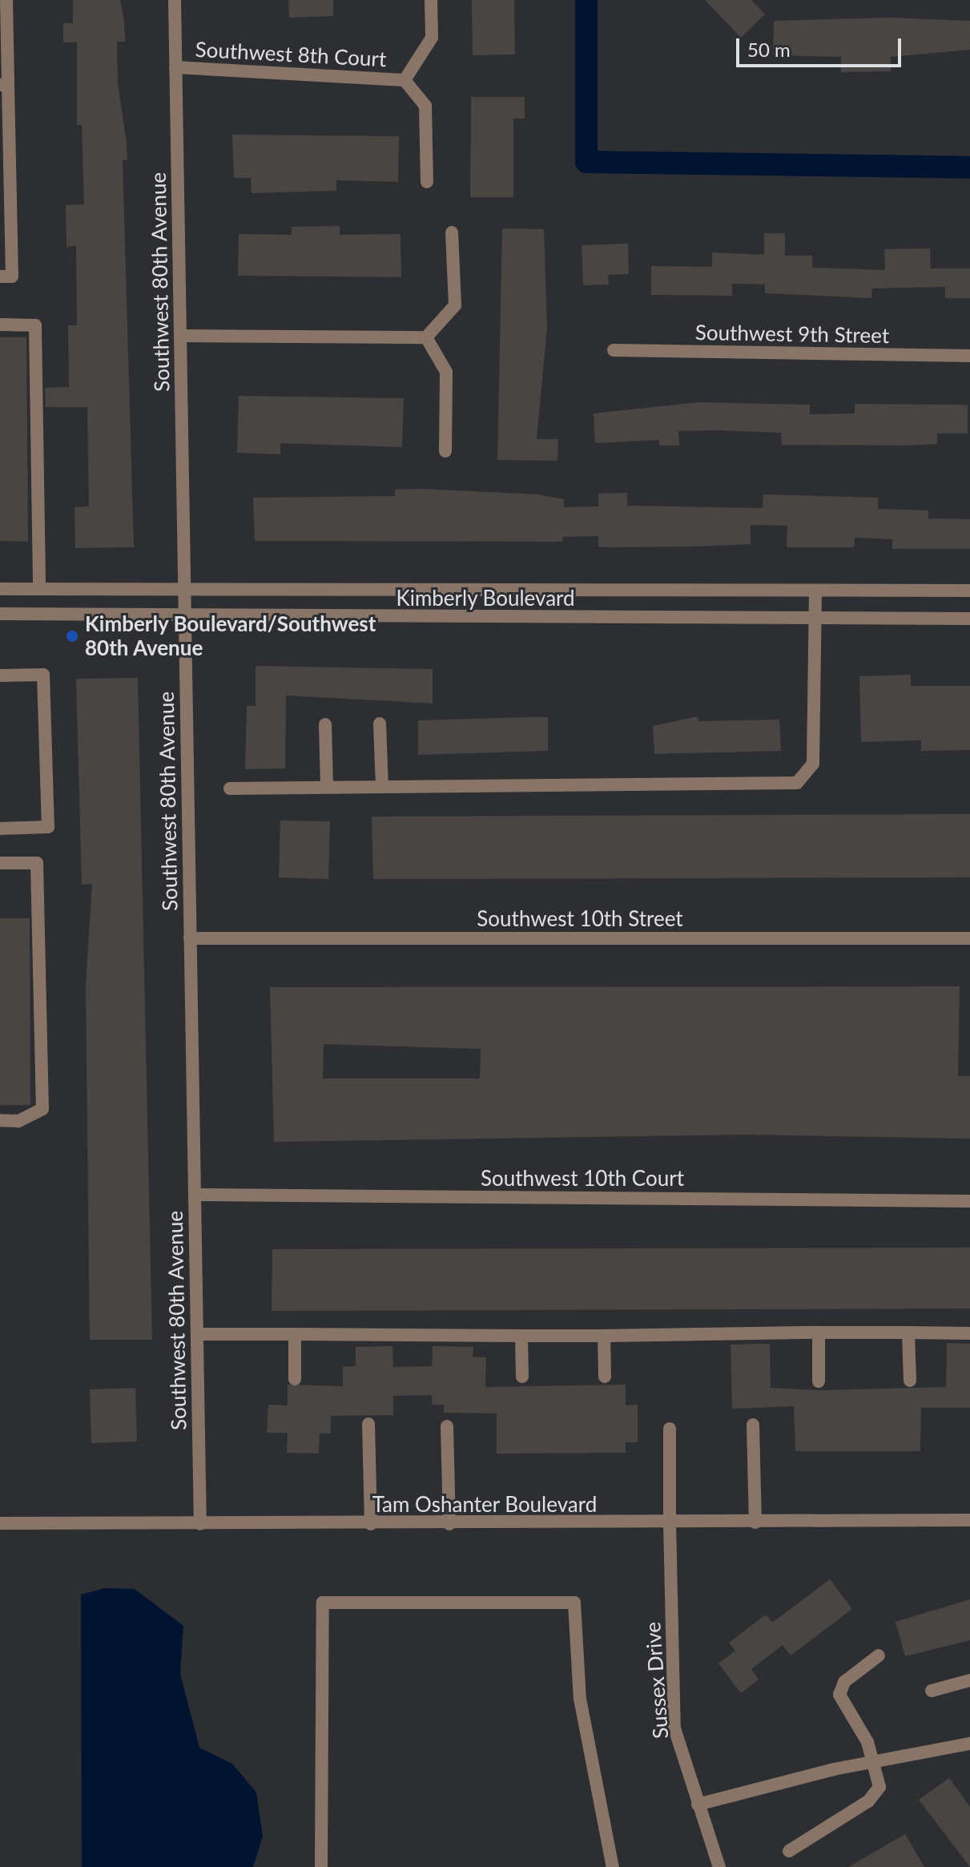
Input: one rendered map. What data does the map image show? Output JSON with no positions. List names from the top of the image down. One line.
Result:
{"streets":{"street":["Southwest 8th Court","Southwest 80th Avenue","Southwest 9th Street","Kimberly Boulevard","Southwest 10th Street","Southwest 10th Court","Tam Oshanter Boulevard","Sussex Drive"]},"crossings":[["Southwest 8th Court","Southwest 80th Avenue"],["Southwest 80th Avenue","Kimberly Boulevard"],["Southwest 80th Avenue","Southwest 10th Street"],["Southwest 80th Avenue","Southwest 10th Court"],["Southwest 80th Avenue","Tam Oshanter Boulevard"],["Tam Oshanter Boulevard","Sussex Drive"]],"places":["Kimberly Boulevard/Southwest 80th Avenue"],"scale_bar":"50 m"}
